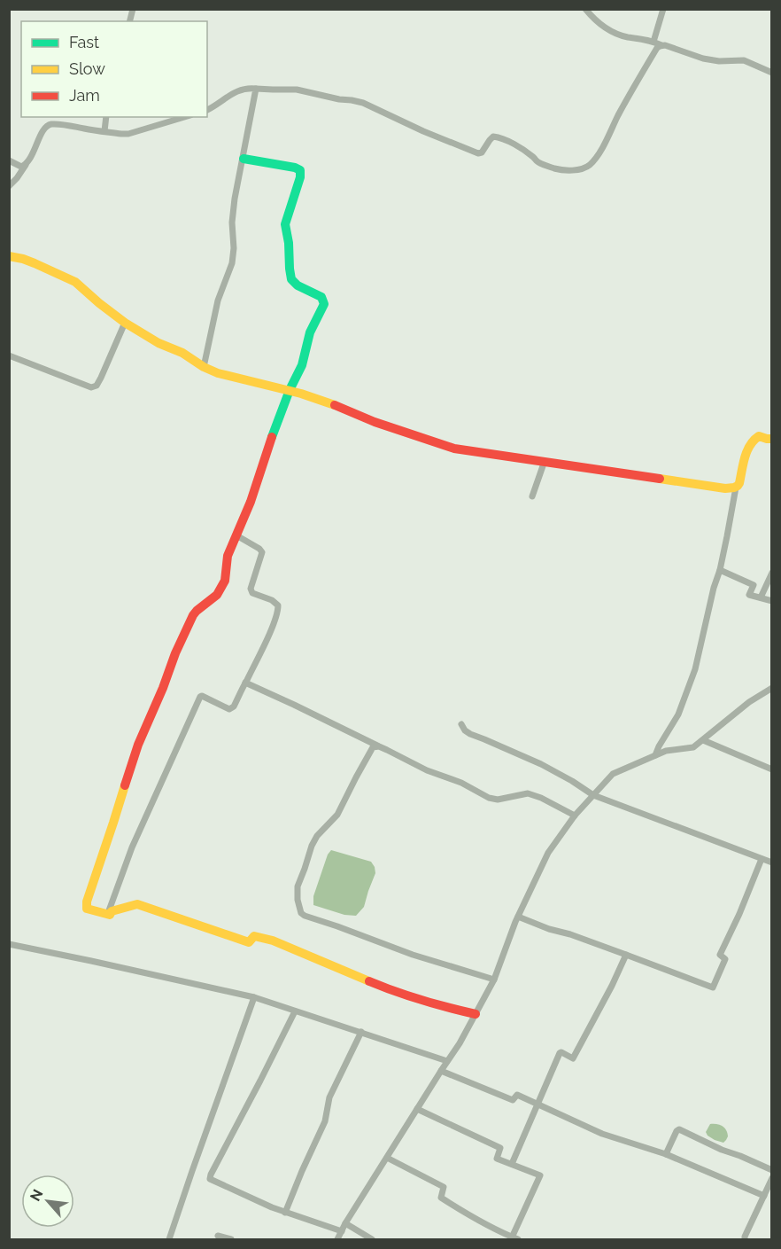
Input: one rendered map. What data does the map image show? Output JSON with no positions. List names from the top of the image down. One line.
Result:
{"legend":["Fast","Slow","Jam"],"north":"top left"}
